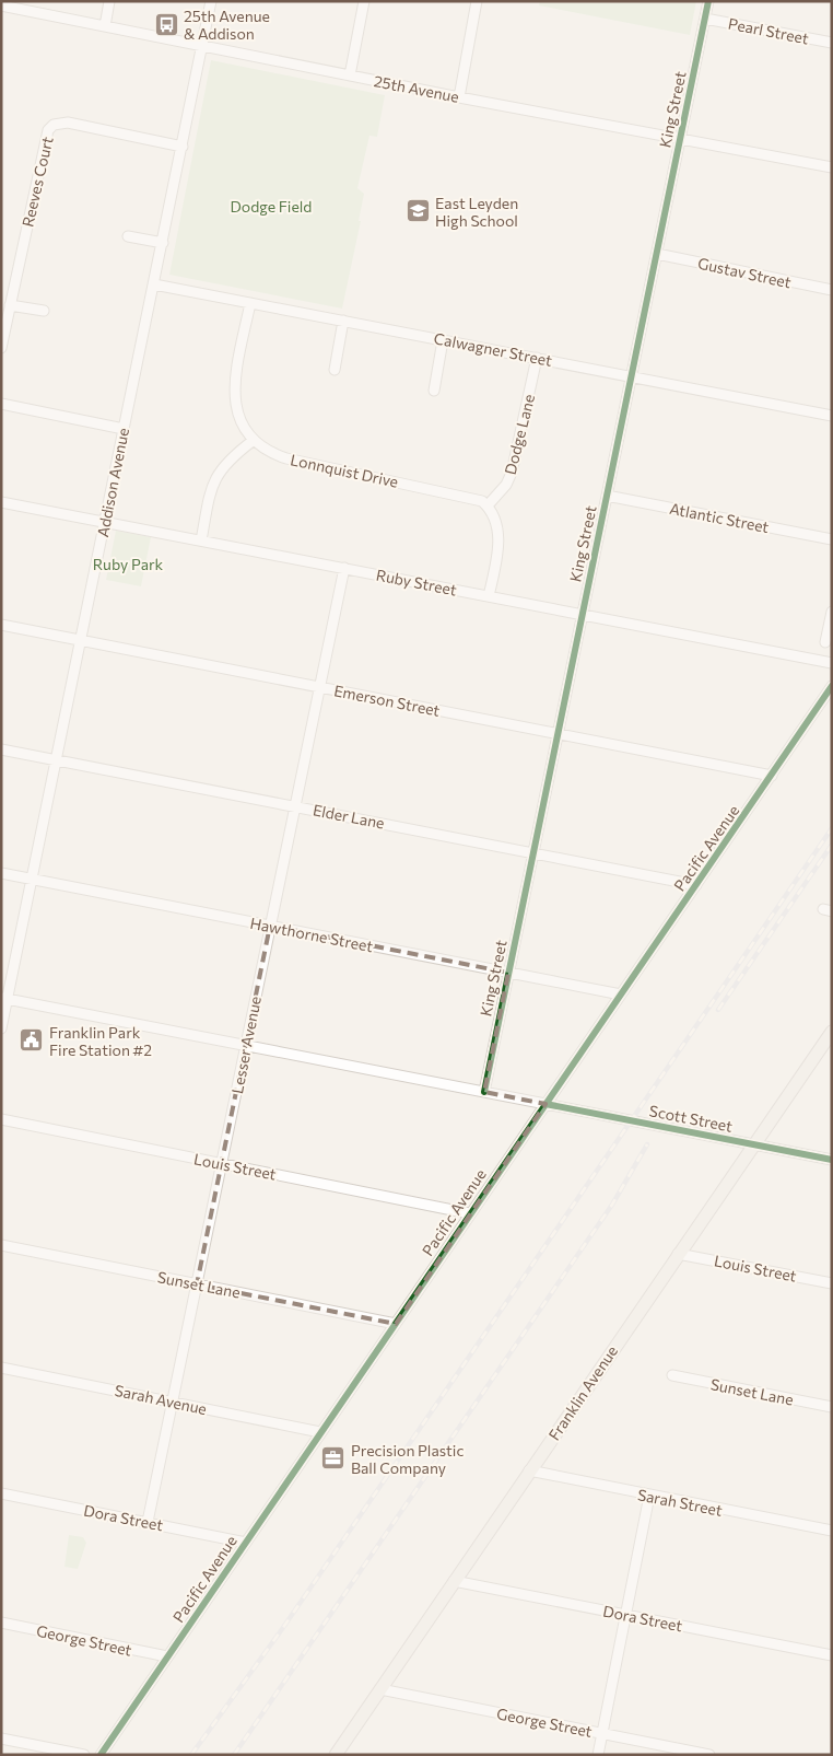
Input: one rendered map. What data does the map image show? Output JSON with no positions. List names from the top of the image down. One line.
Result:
{"streets":{"main road":["Franklin Avenue"],"street":["Pearl Street","25th Avenue","King Street","Reeves Court","Gustav Street","Calwagner Street","Dodge Lane","Lonnquist Drive","Addison Avenue","Atlantic Street","Ruby Street","Emerson Street","Elder Lane","Pacific Avenue","Hawthorne Street","Lesser Avenue","Scott Street","Louis Street","Sunset Lane","Sarah Avenue","Sarah Street","Dora Street","George Street"]},"crossings":[["Pearl Street","King Street"],["25th Avenue","King Street"],["25th Avenue","Addison Avenue"],["King Street","Gustav Street"],["King Street","Calwagner Street"],["King Street","Atlantic Street"],["King Street","Ruby Street"],["King Street","Emerson Street"],["King Street","Elder Lane"],["King Street","Hawthorne Street"],["King Street","Scott Street"],["Reeves Court","Addison Avenue"],["Calwagner Street","Dodge Lane"],["Calwagner Street","Addison Avenue"],["Dodge Lane","Lonnquist Drive"],["Addison Avenue","Ruby Street"],["Addison Avenue","Emerson Street"],["Addison Avenue","Elder Lane"],["Addison Avenue","Hawthorne Street"],["Addison Avenue","Scott Street"],["Ruby Street","Lesser Avenue"],["Emerson Street","Pacific Avenue"],["Emerson Street","Lesser Avenue"],["Elder Lane","Pacific Avenue"],["Elder Lane","Lesser Avenue"],["Pacific Avenue","Hawthorne Street"],["Pacific Avenue","Scott Street"],["Pacific Avenue","Louis Street"],["Pacific Avenue","Sunset Lane"],["Pacific Avenue","Sarah Avenue"],["Pacific Avenue","Dora Street"],["Pacific Avenue","George Street"],["Hawthorne Street","Lesser Avenue"],["Lesser Avenue","Scott Street"],["Lesser Avenue","Louis Street"],["Lesser Avenue","Sunset Lane"],["Lesser Avenue","Sarah Avenue"],["Lesser Avenue","Dora Street"],["Scott Street","Franklin Avenue"],["Louis Street","Franklin Avenue"],["Franklin Avenue","Sarah Street"],["Franklin Avenue","Dora Street"],["Franklin Avenue","George Street"]],"parks":["Dodge Field","Ruby Park"],"places":{"bus stop":["25th Avenue & Addison"],"school or university":["East Leyden High School"],"public building":["Franklin Park Fire Station #2"],"office":["Precision Plastic Ball Company"]}}
